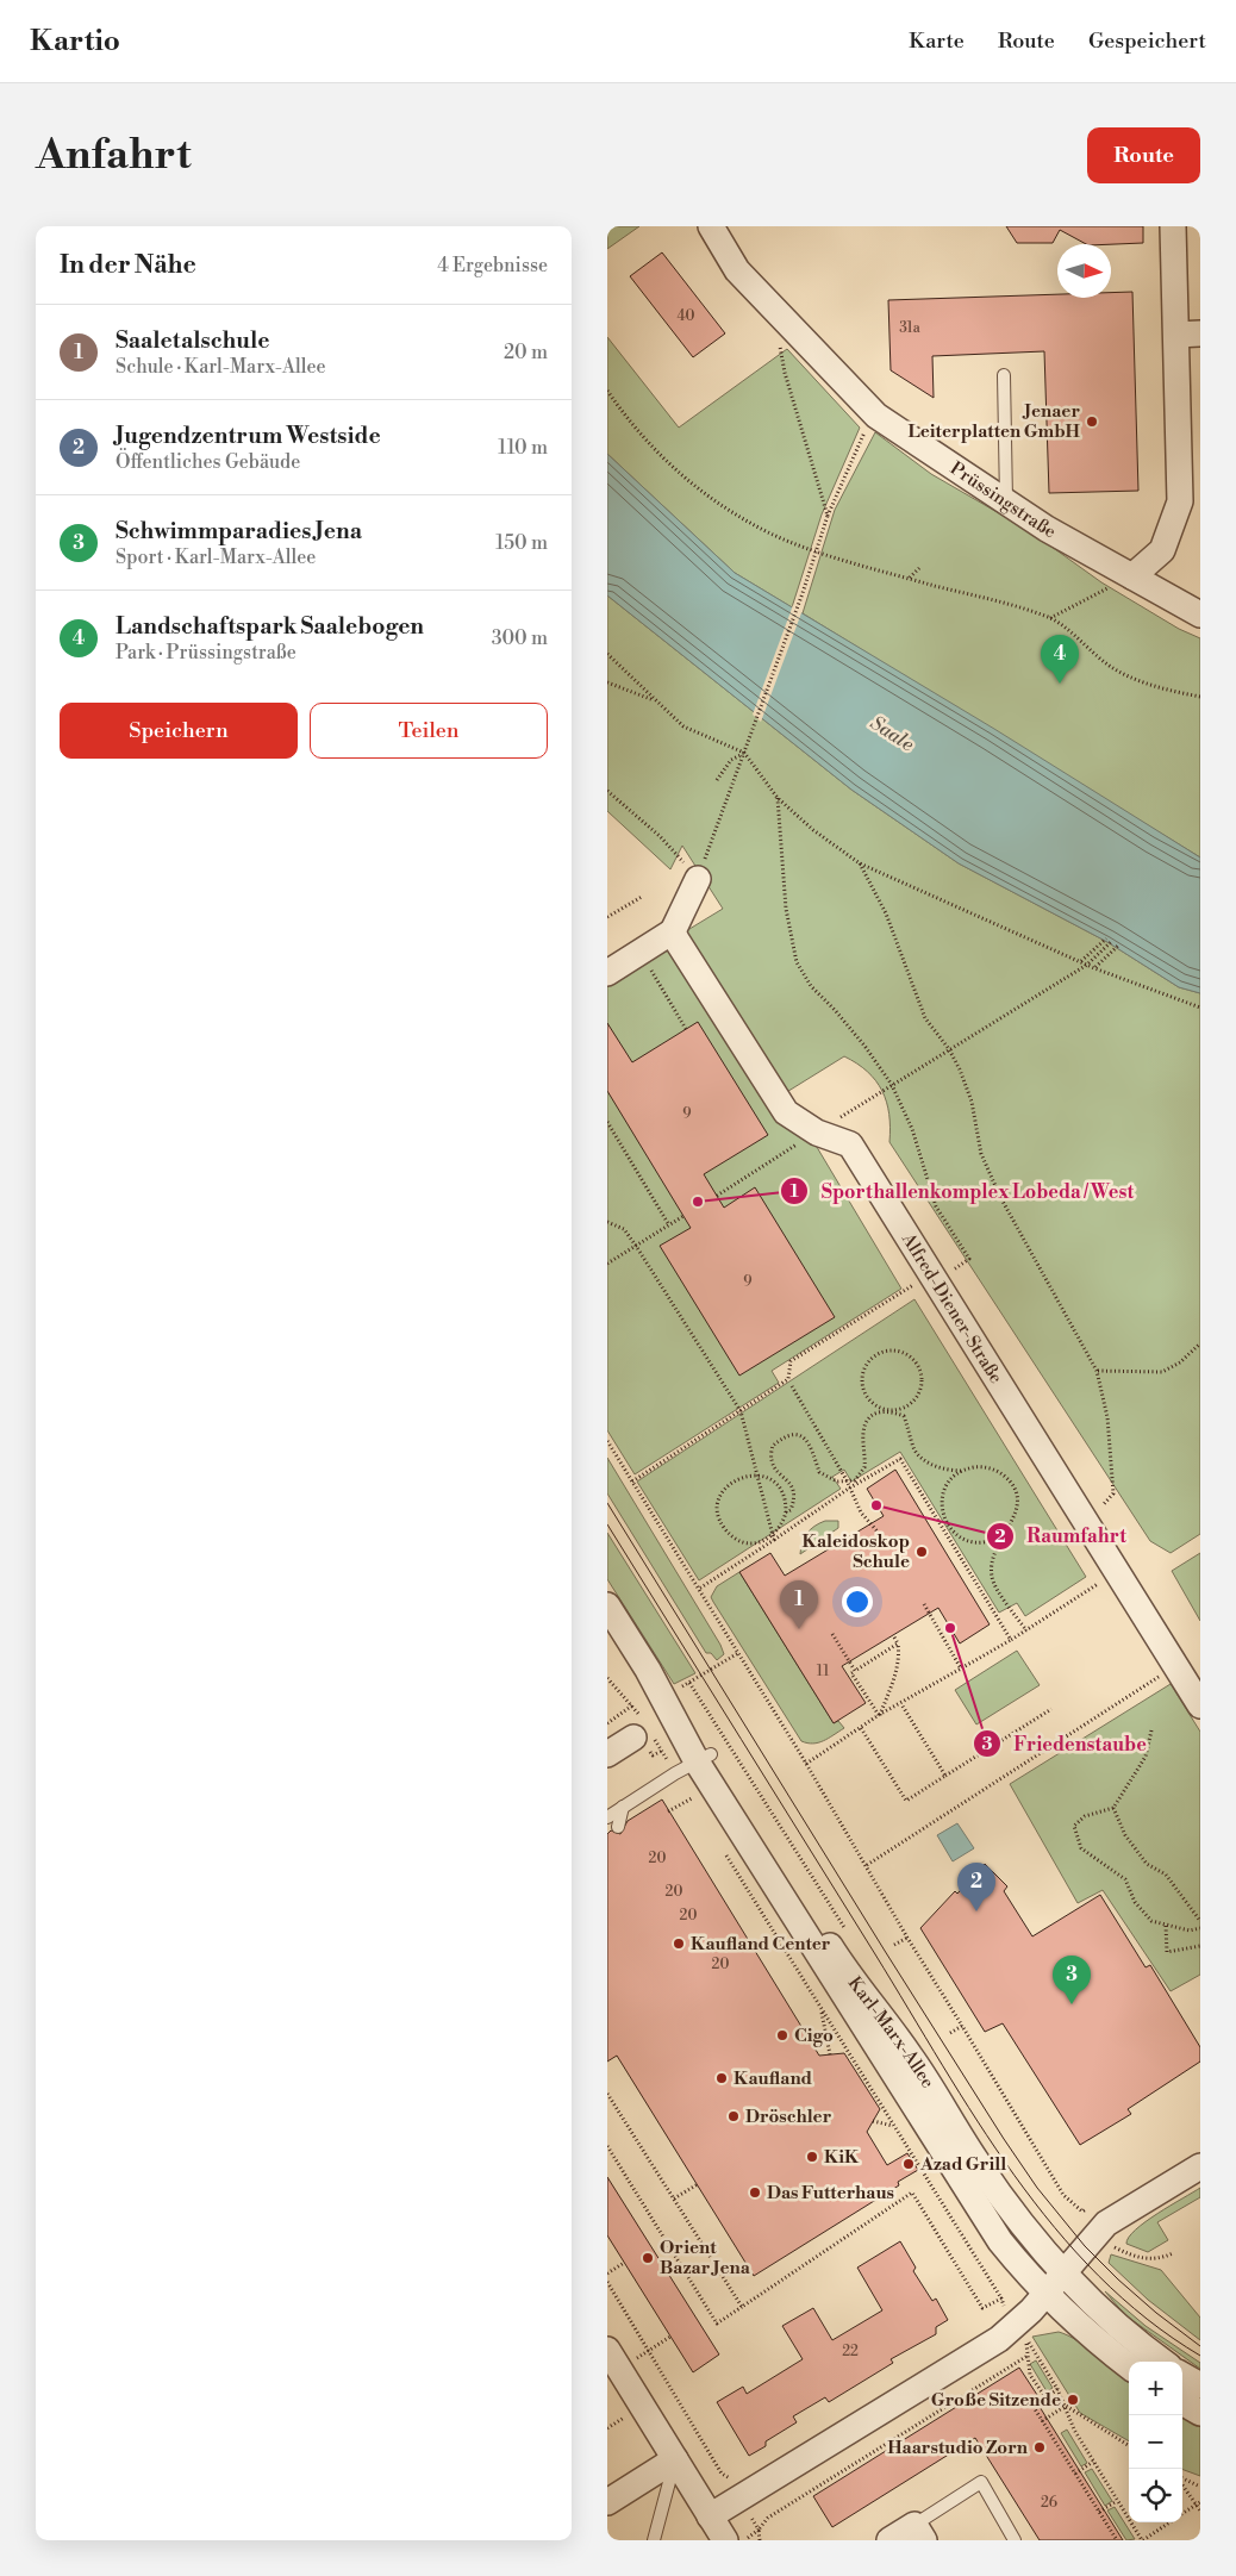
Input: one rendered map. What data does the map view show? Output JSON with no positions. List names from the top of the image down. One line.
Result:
{"streets":{"street":["Prüssingstraße","Alfred-Diener-Straße","Karl-Marx-Allee"]},"water":["Saale"],"places":["Jenaer Leiterplatten GmbH","Sporthallenkomplex Lobeda / West","Raumfahrt","Kaleidoskop Schule","Friedenstaube","Kaufland Center","Cigo","Kaufland","Dröschler","KiK","Azad Grill","Das Futterhaus","Orient Bazar Jena","Große Sitzende","Haarstudio Zorn"],"house_numbers":["40","31a","9","9","11","20","20","20","20","22","26"],"north":"right","page":{"header":"Kartio","nav":["Karte","Route","Gespeichert"],"buttons":["Route",["Speichern","Teilen"]],"title":"Anfahrt","heading":["In der Nähe","4 Ergebnisse"],"list":[{"mark":"1","name":"Saaletalschule","note":"Schule · Karl-Marx-Allee","value":"20 m"},{"mark":"2","name":"Jugendzentrum Westside","note":"Öffentliches Gebäude","value":"110 m"},{"mark":"3","name":"Schwimmparadies Jena","note":"Sport · Karl-Marx-Allee","value":"150 m"},{"mark":"4","name":"Landschaftspark Saalebogen","note":"Park · Prüssingstraße","value":"300 m"}],"pins":["4","1","2","3"],"map_buttons":["+","−"]}}
